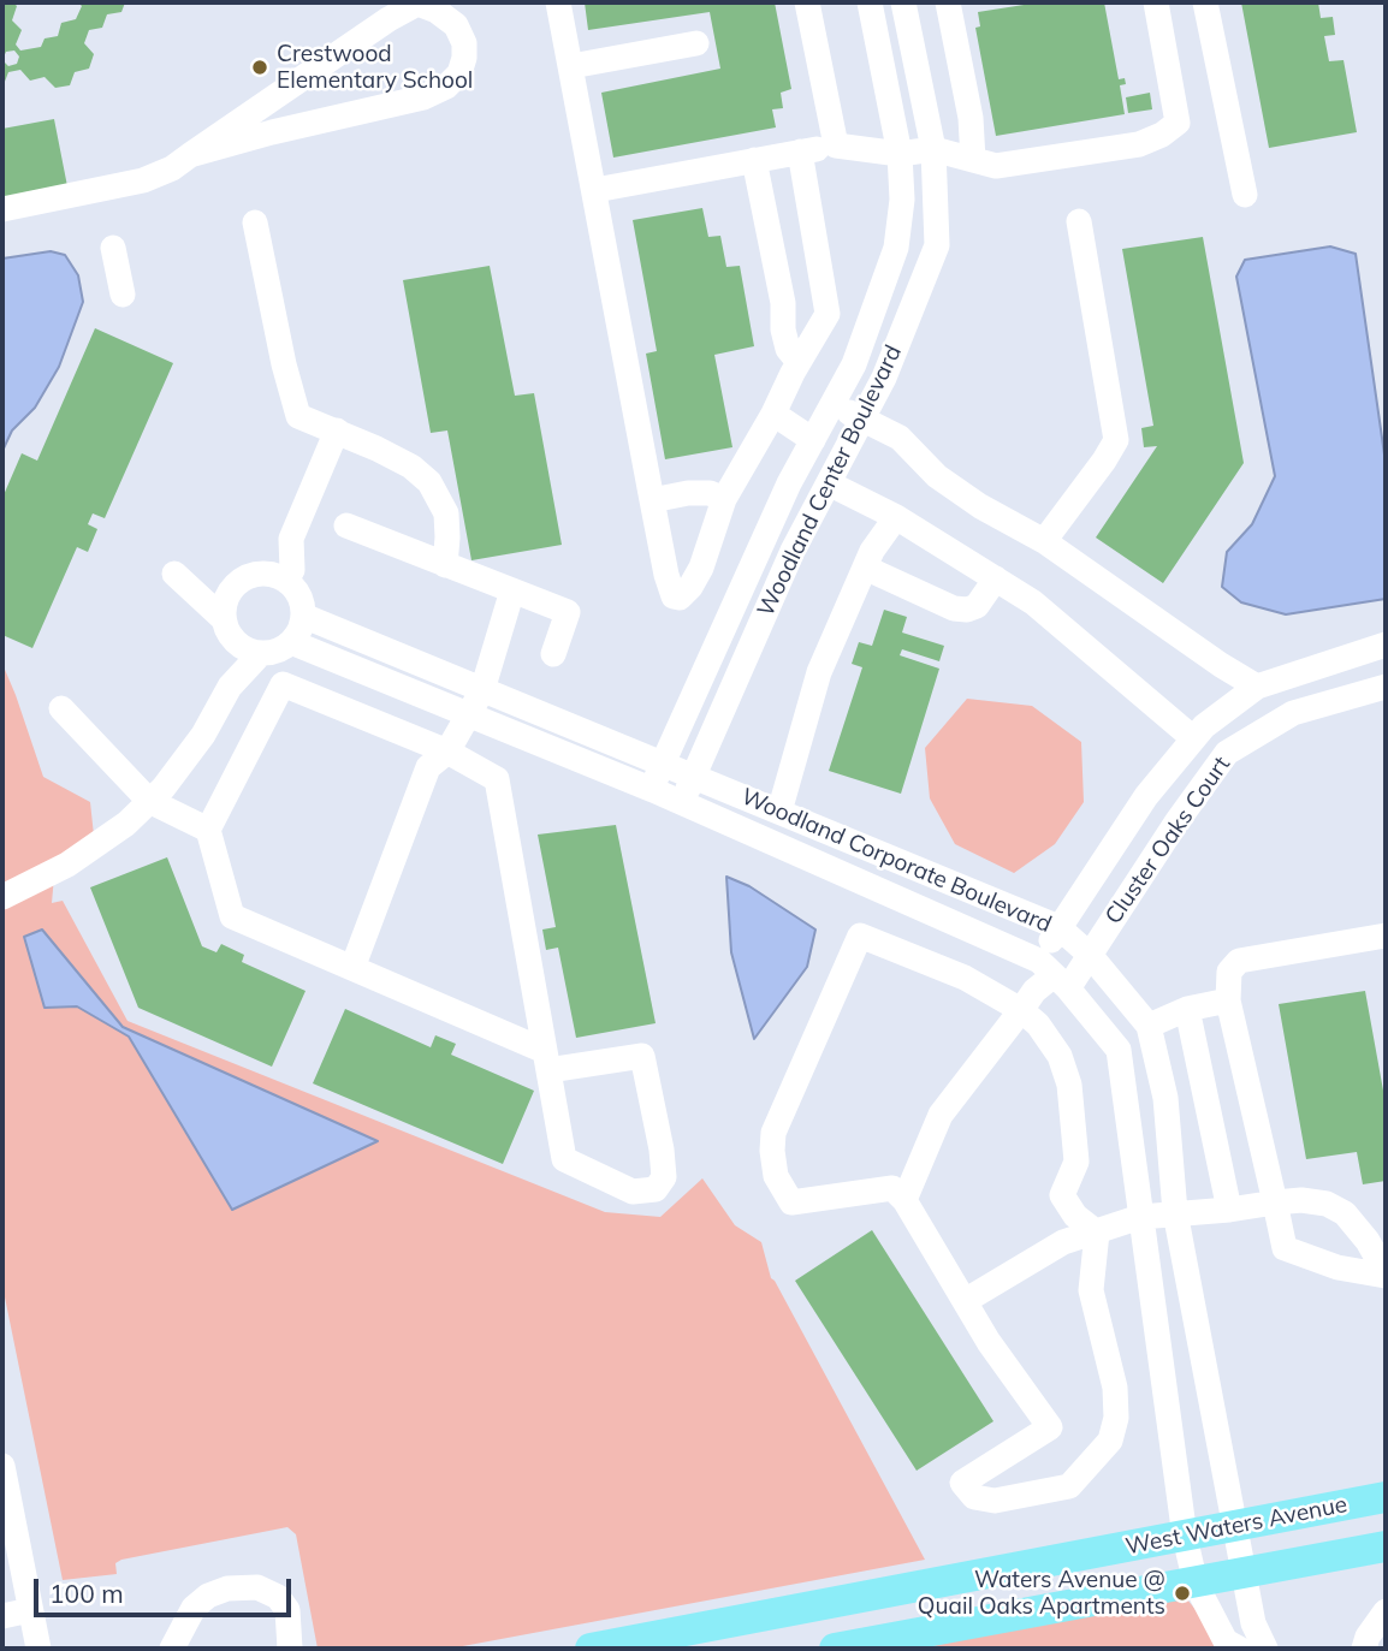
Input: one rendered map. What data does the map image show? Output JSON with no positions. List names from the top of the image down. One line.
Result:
{"streets":{"main road":["West Waters Avenue"],"street":["Woodland Center Boulevard","Cluster Oaks Court","Woodland Corporate Boulevard"]},"crossings":[["Woodland Center Boulevard","Woodland Corporate Boulevard"],["Cluster Oaks Court","Woodland Corporate Boulevard"],["Woodland Corporate Boulevard","West Waters Avenue"]],"places":["Crestwood Elementary School","Waters Avenue @ Quail Oaks Apartments"],"scale_bar":"100 m"}
